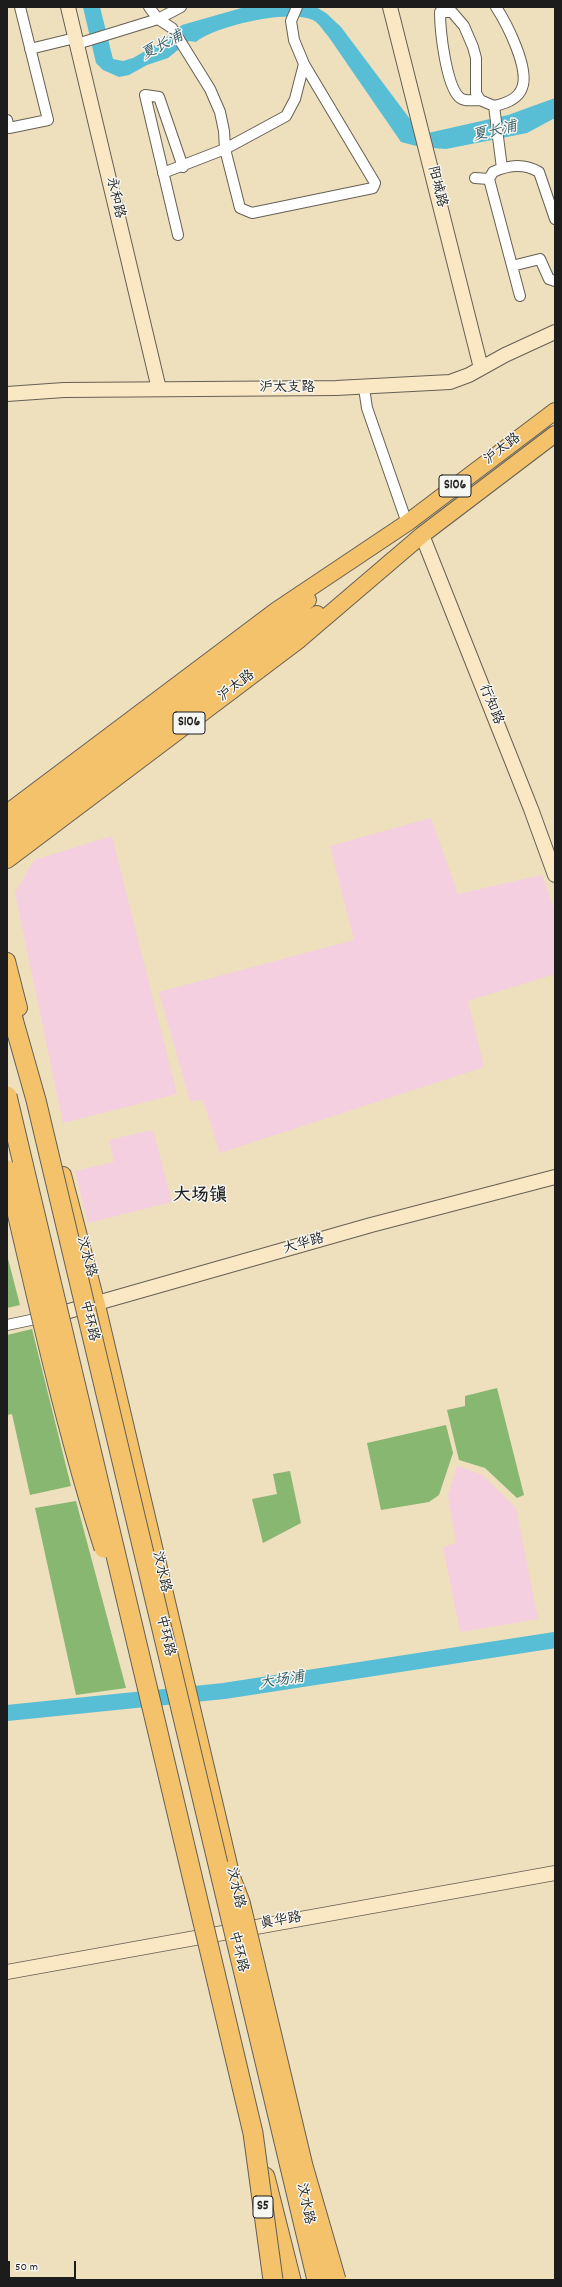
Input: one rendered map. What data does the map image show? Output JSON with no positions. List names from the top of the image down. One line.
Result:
{"streets":{"highway":["中环路","S5"],"main road":["沪太路","S106","汶水路"],"street":["阳城路","永和路","沪太支路","行知路","大华路","真华路"]},"crossings":[["阳城路","沪太支路"],["永和路","沪太支路"],["沪太路","行知路"],["大华路","汶水路"],["汶水路","中环路"],["汶水路","真华路"],["中环路","S5"]],"districts":["大场镇"],"water":["夏长浦","大场浦"],"scale_bar":"50 m"}
